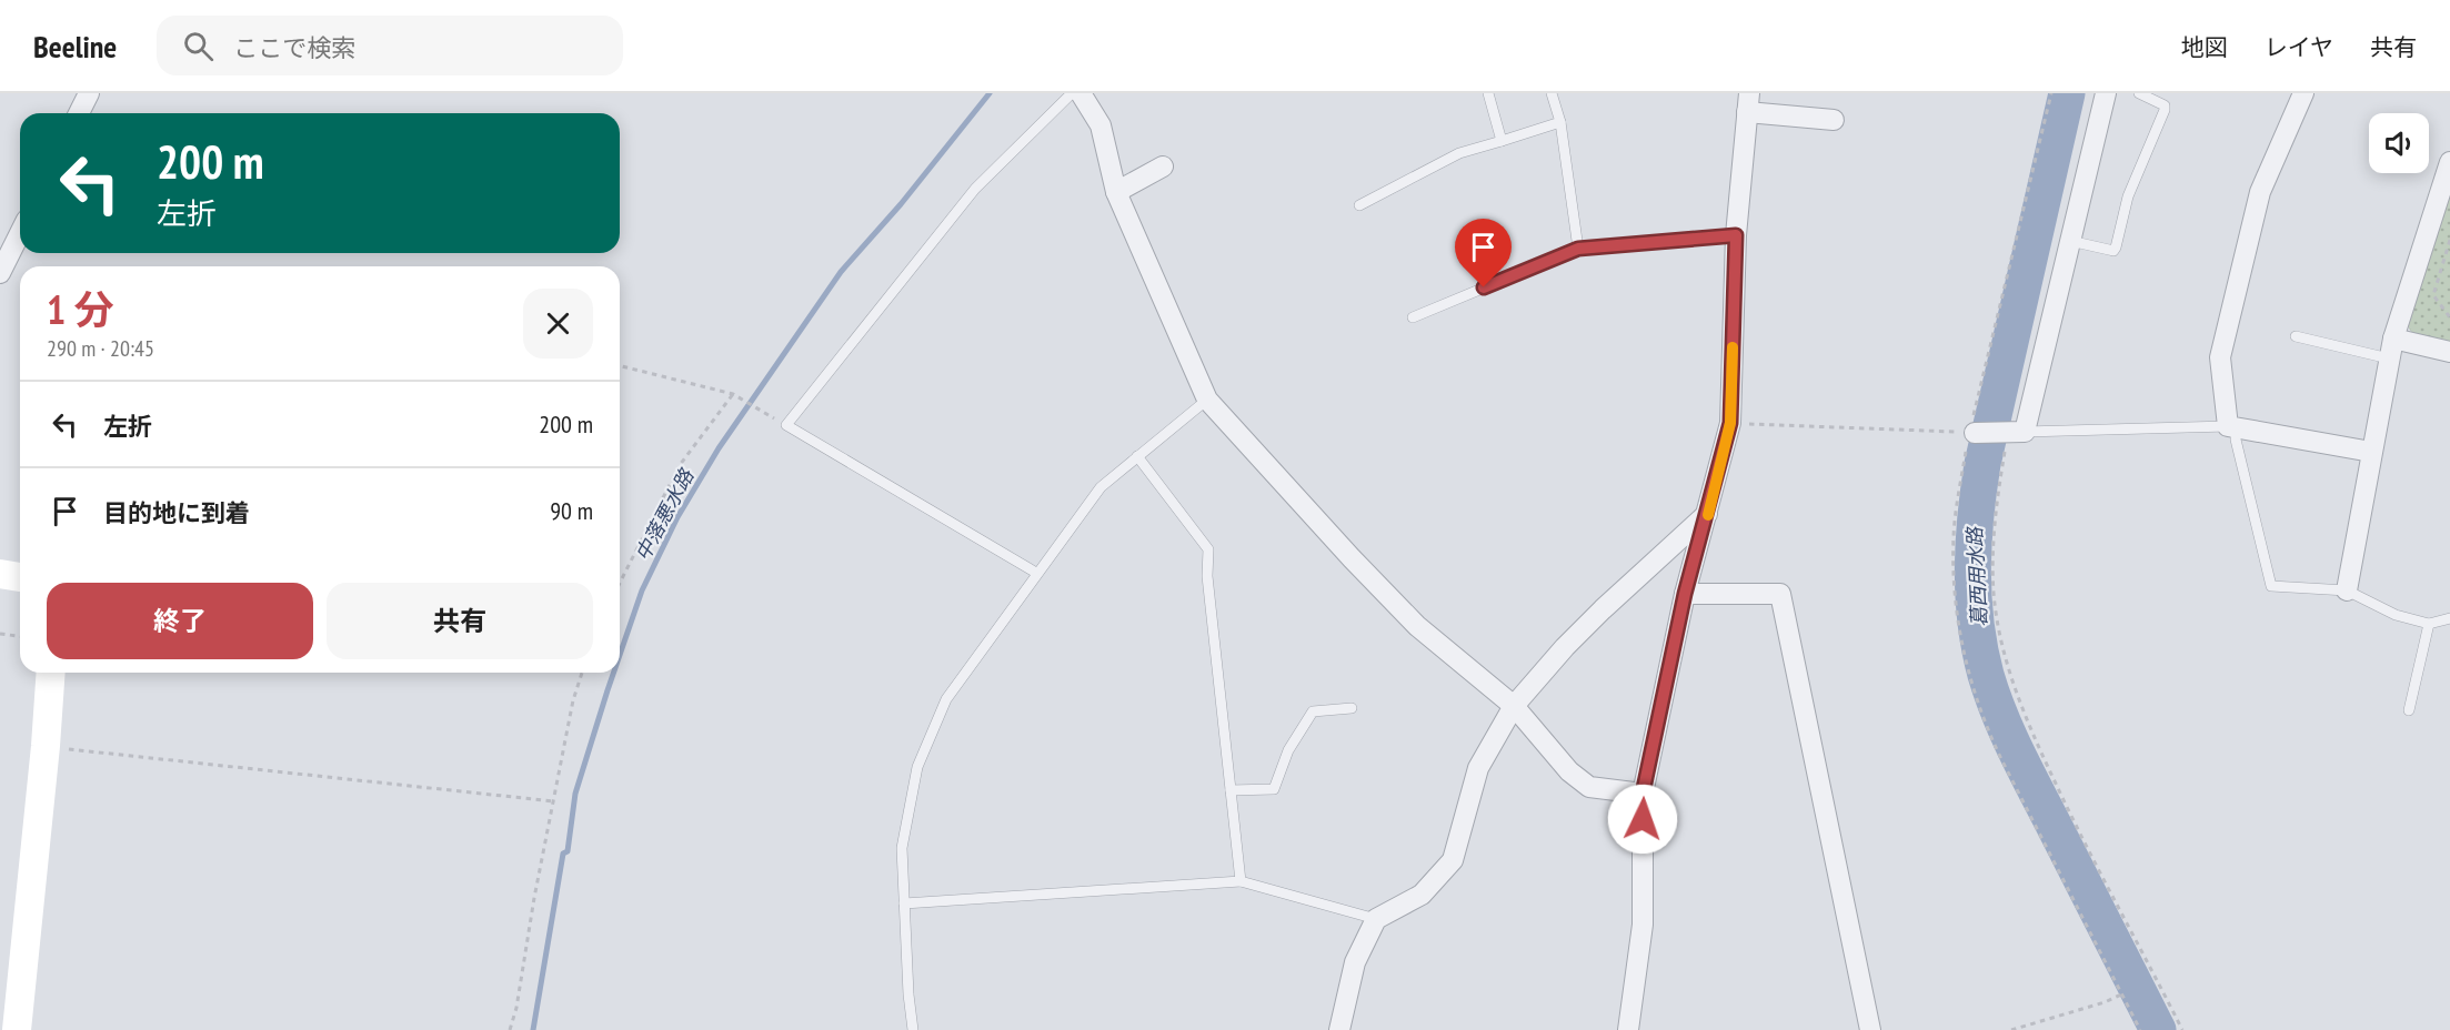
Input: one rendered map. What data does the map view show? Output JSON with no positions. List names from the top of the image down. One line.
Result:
{"water":["中落悪水路","葛西用水路"],"page":{"header":"Beeline","search":"ここで検索","nav":["地図","レイヤ","共有"],"turn":["200 m","左折"],"heading":["1 分","290 m · 20:45"],"list":[{"name":"左折","value":"200 m"},{"name":"目的地に到着","value":"90 m"}],"buttons":["終了","共有"]}}
